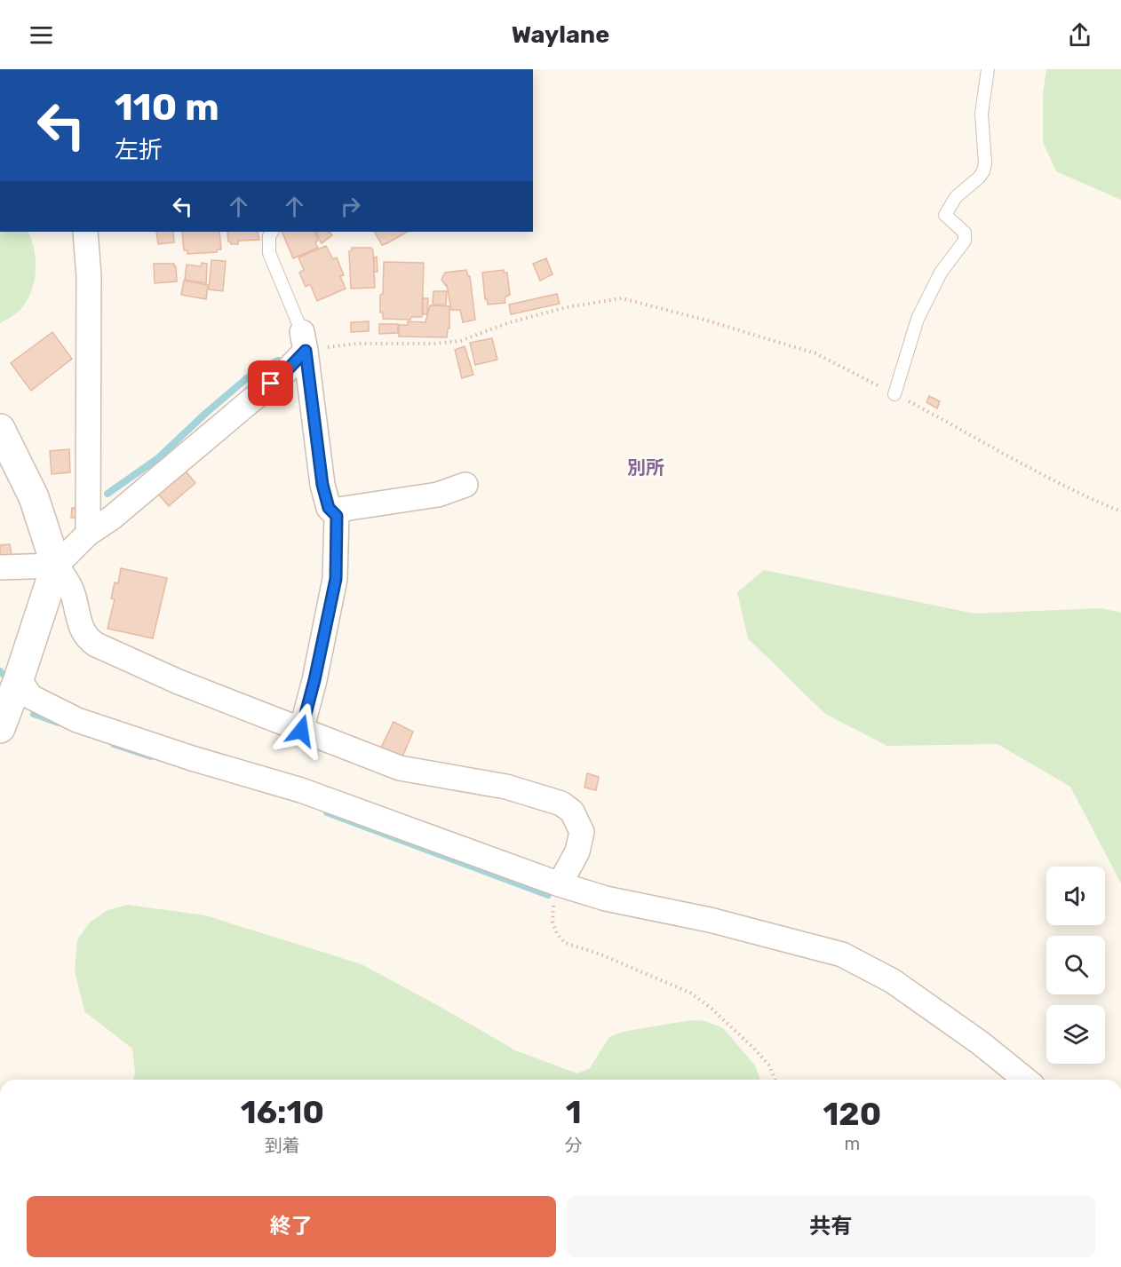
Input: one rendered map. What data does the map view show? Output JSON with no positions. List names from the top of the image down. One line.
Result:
{"districts":["別所"],"page":{"header":"Waylane","turn":["110 m","左折"],"eta":["16:10","到着","1","分","120","m"],"buttons":["終了","共有"]}}
